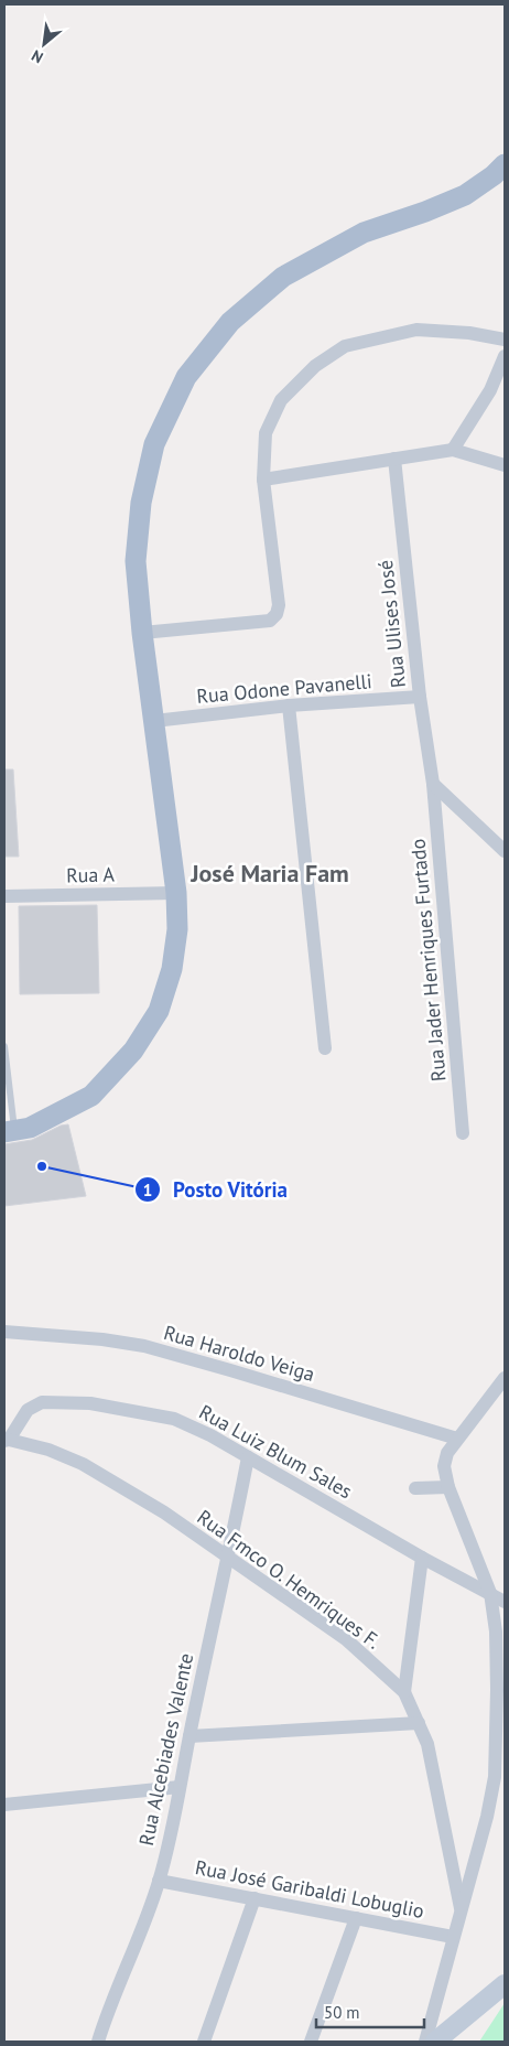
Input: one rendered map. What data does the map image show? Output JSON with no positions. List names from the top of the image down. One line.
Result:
{"streets":{"street":["Rua Ulises José","Rua Odone Pavanelli","Rua A","Rua Jader Henriques Furtado","Rua Haroldo Veiga","Rua Luiz Blum Sales","Rua Fmco O. Hemriques F.","Rua Alcebiades Valente","Rua José Garibaldi Lobuglio"]},"crossings":[["Rua Ulises José","Rua Odone Pavanelli"],["Rua Ulises José","Rua Jader Henriques Furtado"],["Rua Luiz Blum Sales","Rua Fmco O. Hemriques F."],["Rua Luiz Blum Sales","Rua Alcebiades Valente"],["Rua Fmco O. Hemriques F.","Rua Alcebiades Valente"],["Rua Alcebiades Valente","Rua José Garibaldi Lobuglio"]],"districts":["José Maria Fam"],"places":["Posto Vitória"],"scale_bar":"50 m","north":"bottom left"}
